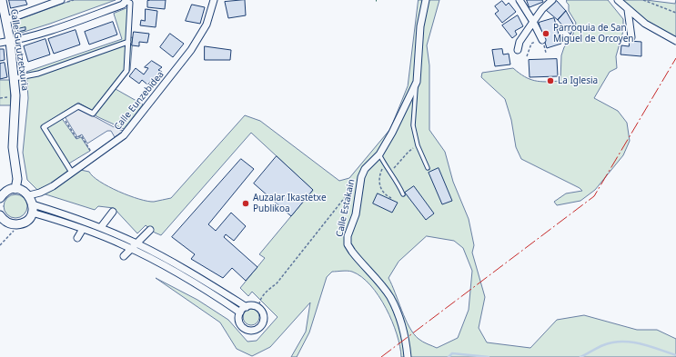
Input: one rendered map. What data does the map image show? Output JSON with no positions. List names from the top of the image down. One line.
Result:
{"streets":{"street":["Calle Gurutzetxuria","Calle Eunzebidea","Calle Estakain"]},"places":["Parroquia de San Miguel de Orcoyen","La Iglesia","Auzalar Ikastetxe Publikoa"]}
